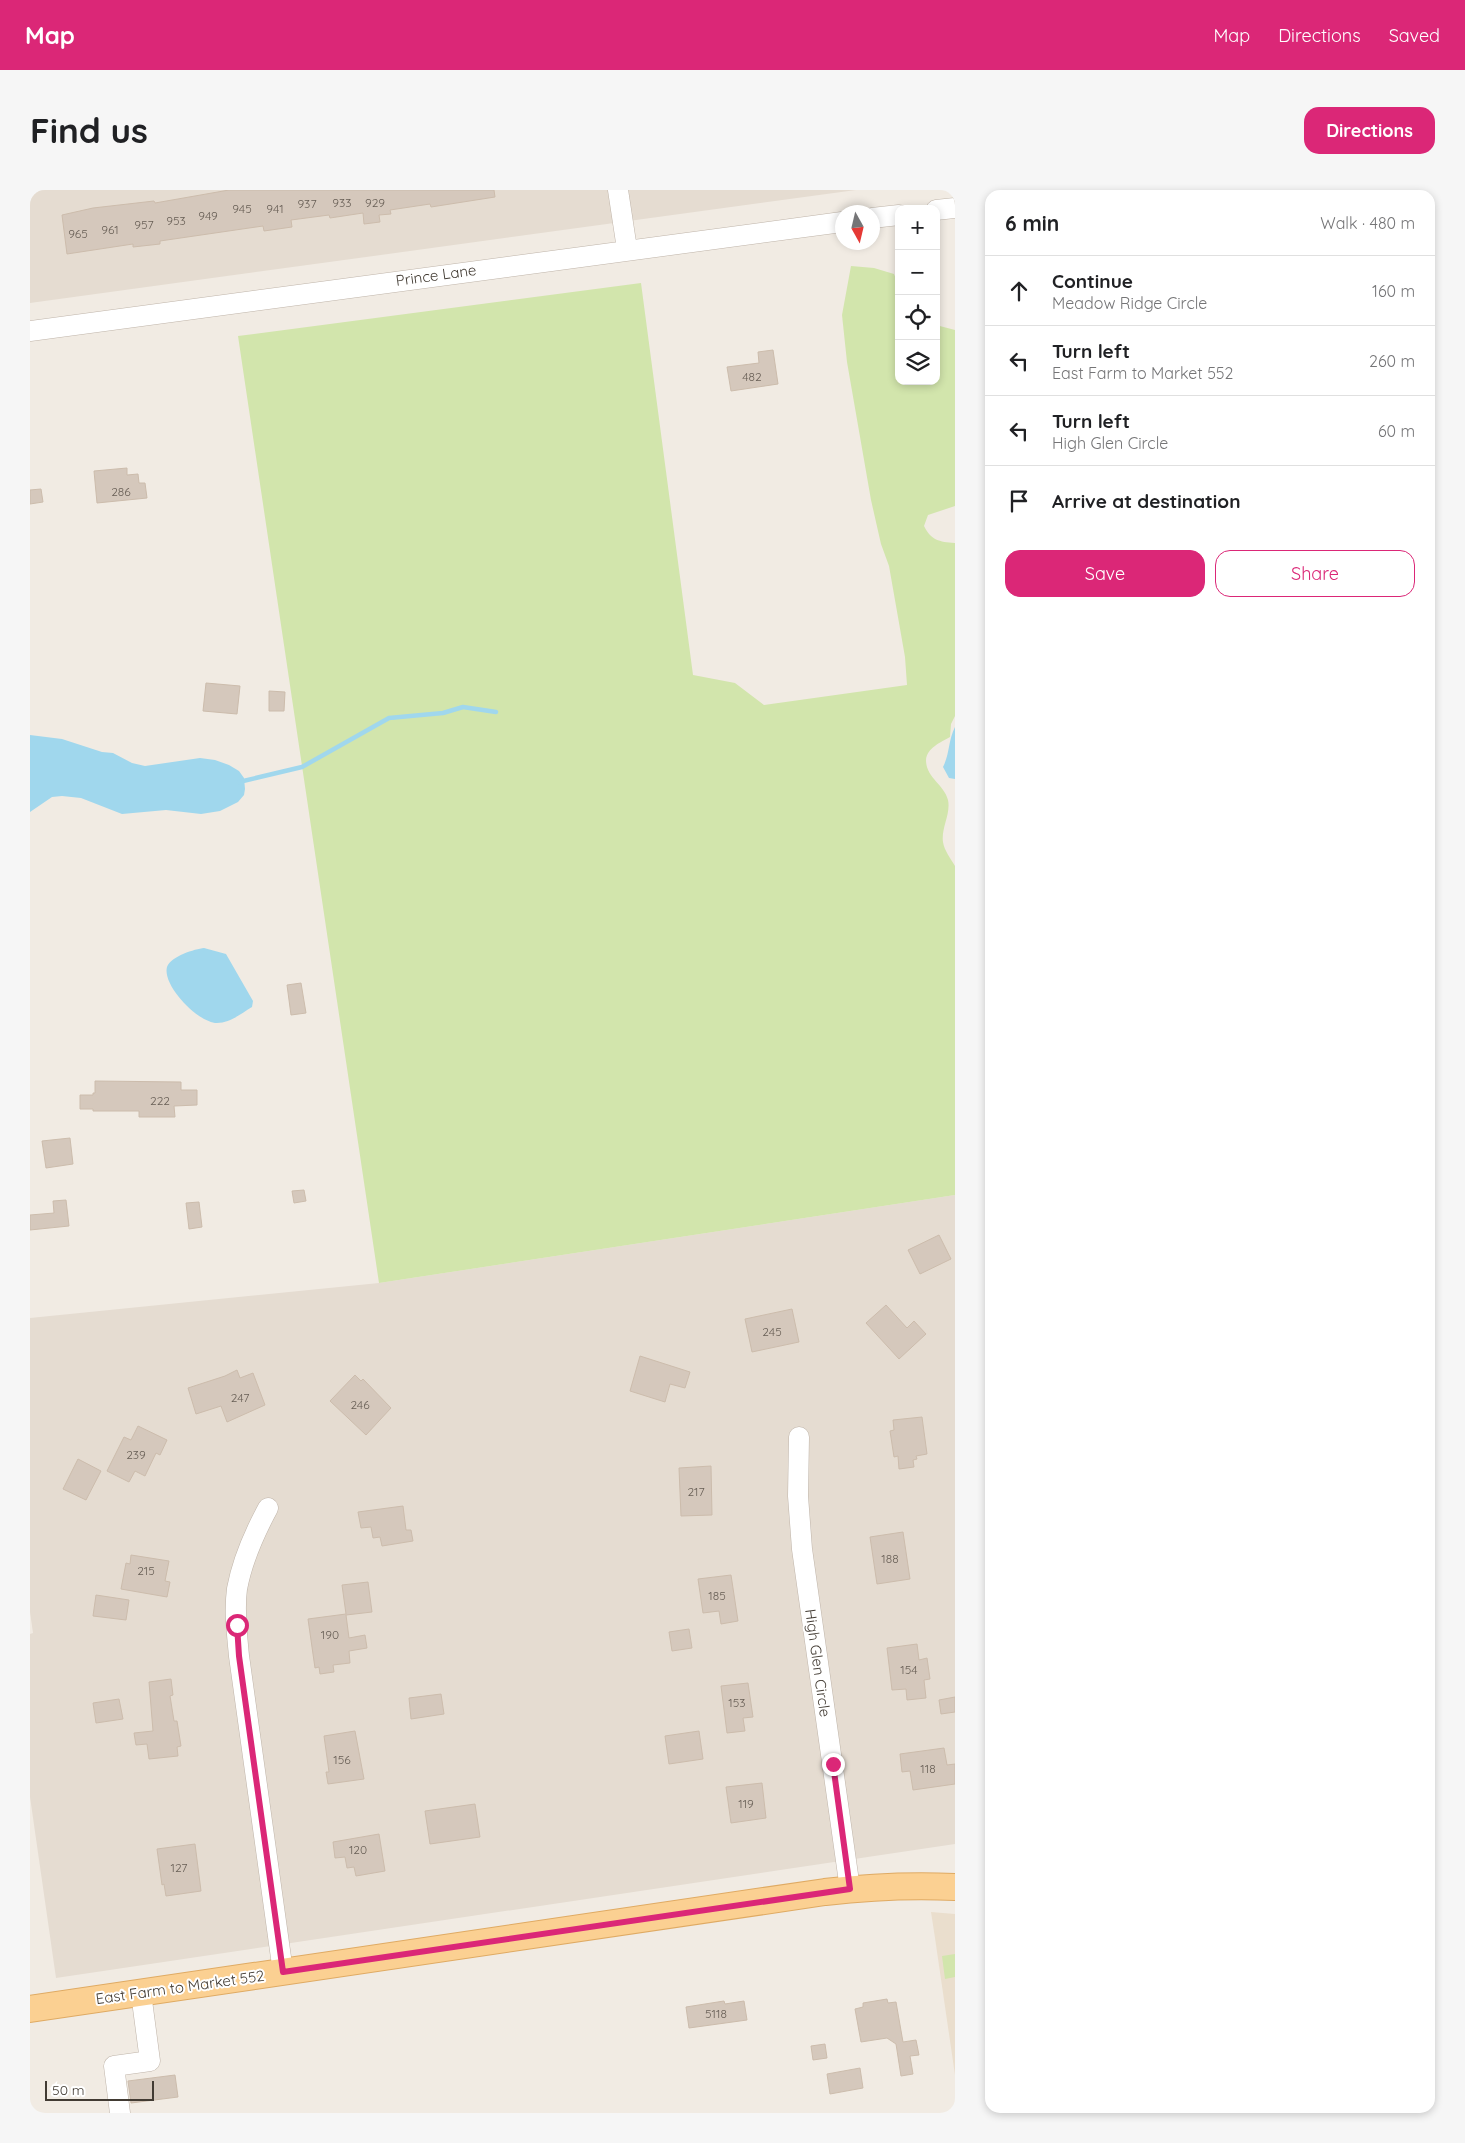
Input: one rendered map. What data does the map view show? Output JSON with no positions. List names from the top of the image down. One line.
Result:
{"streets":{"main road":["East Farm to Market 552"],"street":["Prince Lane","High Glen Circle"]},"crossings":[["High Glen Circle","East Farm to Market 552"]],"house_numbers":["933","929","937","945","941","949","953","957","961","965","482","286","222","245","247","246","239","217","188","215","185","190","154","153","156","118","119","120","127","5118"],"scale_bar":"50 m","north":"bottom","page":{"header":"Map","nav":["Map","Directions","Saved"],"buttons":["Directions",["Save","Share"]],"title":"Find us","heading":["6 min","Walk · 480 m"],"map_buttons":["+","−"],"list":[["Continue","Meadow Ridge Circle","160 m"],["Turn left","East Farm to Market 552","260 m"],["Turn left","High Glen Circle","60 m"],"Arrive at destination"],"scale":"50 m"}}
